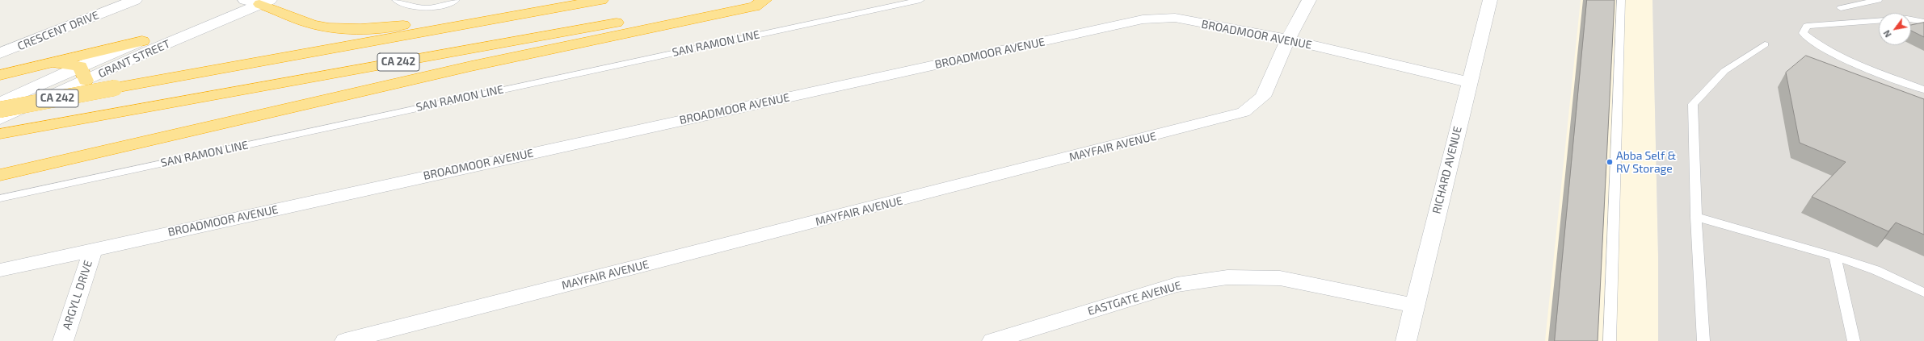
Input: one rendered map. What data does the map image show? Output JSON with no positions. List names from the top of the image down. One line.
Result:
{"streets":{"highway":["CA 242"],"street":["CRESCENT DRIVE","BROADMOOR AVENUE","GRANT STREET","MAYFAIR AVENUE","RICHARD AVENUE","ARGYLL DRIVE","EASTGATE AVENUE"],"lane":["SAN RAMON LINE"]},"crossings":[["BROADMOOR AVENUE","MAYFAIR AVENUE"],["BROADMOOR AVENUE","RICHARD AVENUE"],["BROADMOOR AVENUE","ARGYLL DRIVE"],["RICHARD AVENUE","EASTGATE AVENUE"]],"places":["Abba Self & RV Storage"],"north":"bottom left"}
